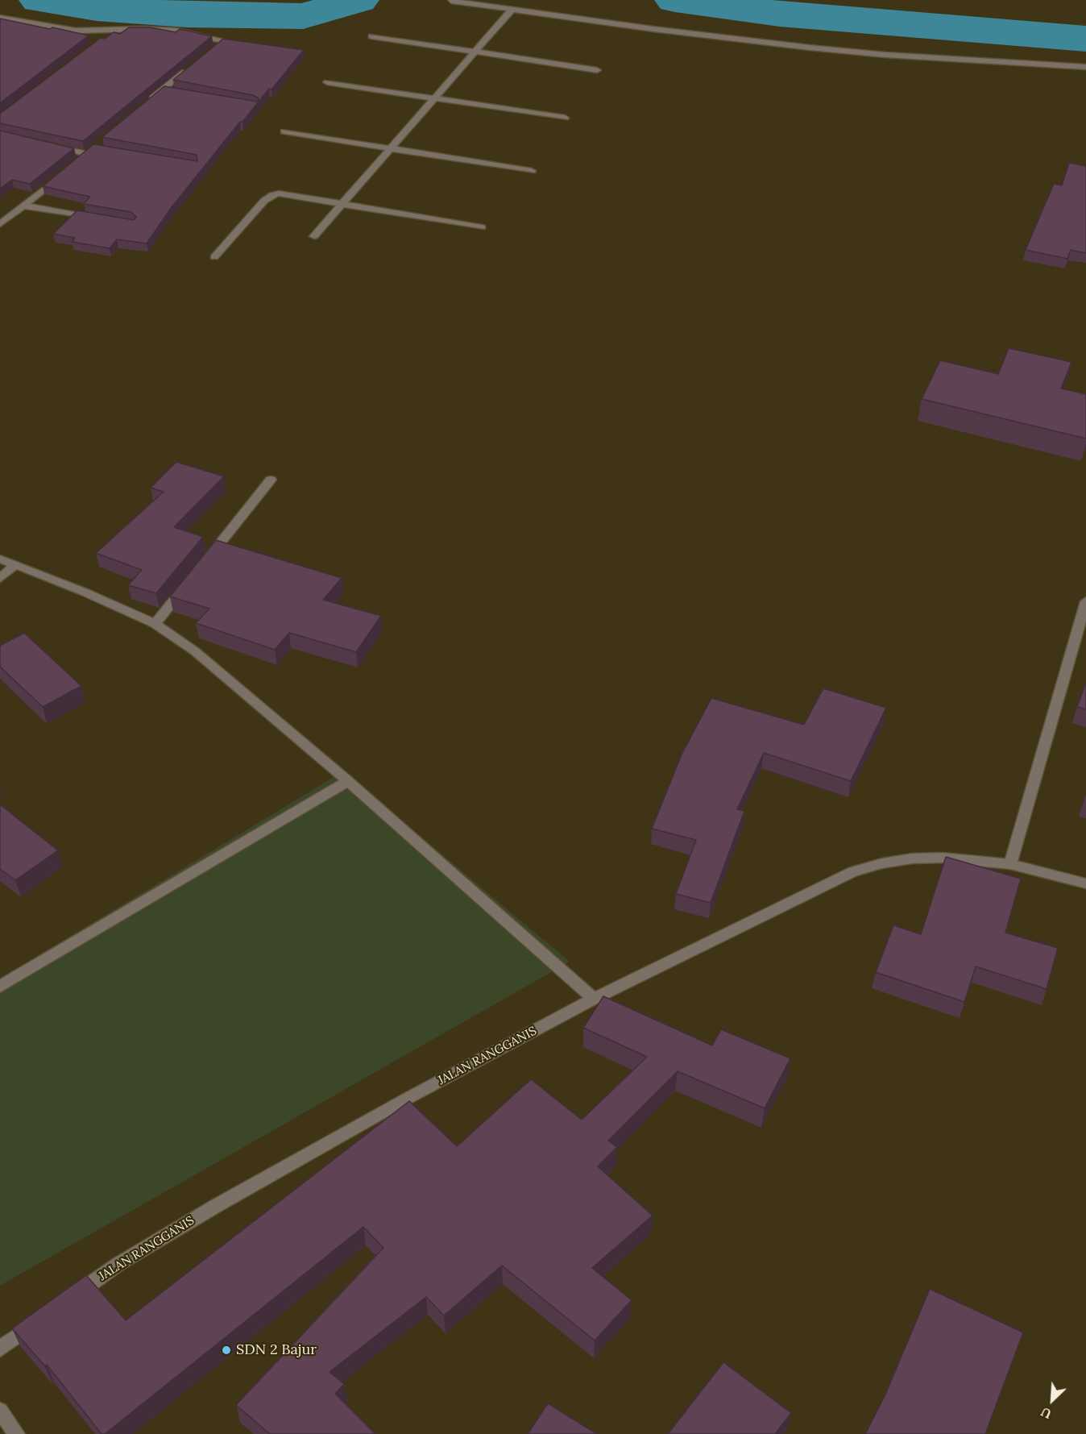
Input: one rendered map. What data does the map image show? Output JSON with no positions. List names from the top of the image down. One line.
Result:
{"streets":{"street":["JALAN RANGGANIS"]},"places":["SDN 2 Bajur"],"north":"bottom left"}
